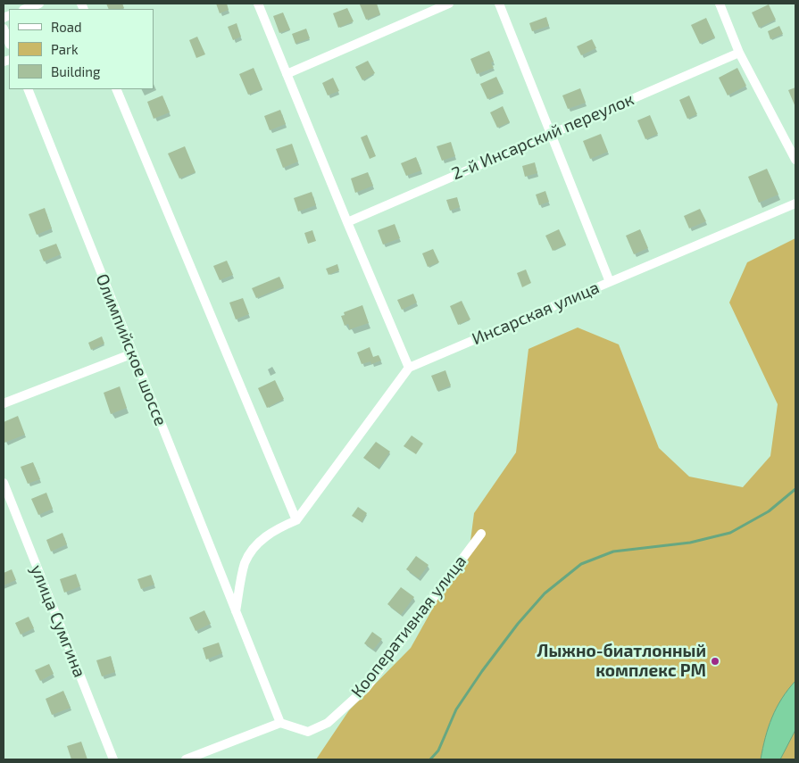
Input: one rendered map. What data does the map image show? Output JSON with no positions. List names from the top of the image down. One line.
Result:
{"streets":{"street":["2-й Инсарский переулок","Инсарская улица","Олимпийское шоссе","улица Сумгина","Кооперативная улица"]},"crossings":[["2-й Инсарский переулок","Инсарская улица"],["Олимпийское шоссе","Кооперативная улица"]],"places":["Лыжно-биатлонный комплекс РМ"],"legend":["Road","Park","Building"]}
